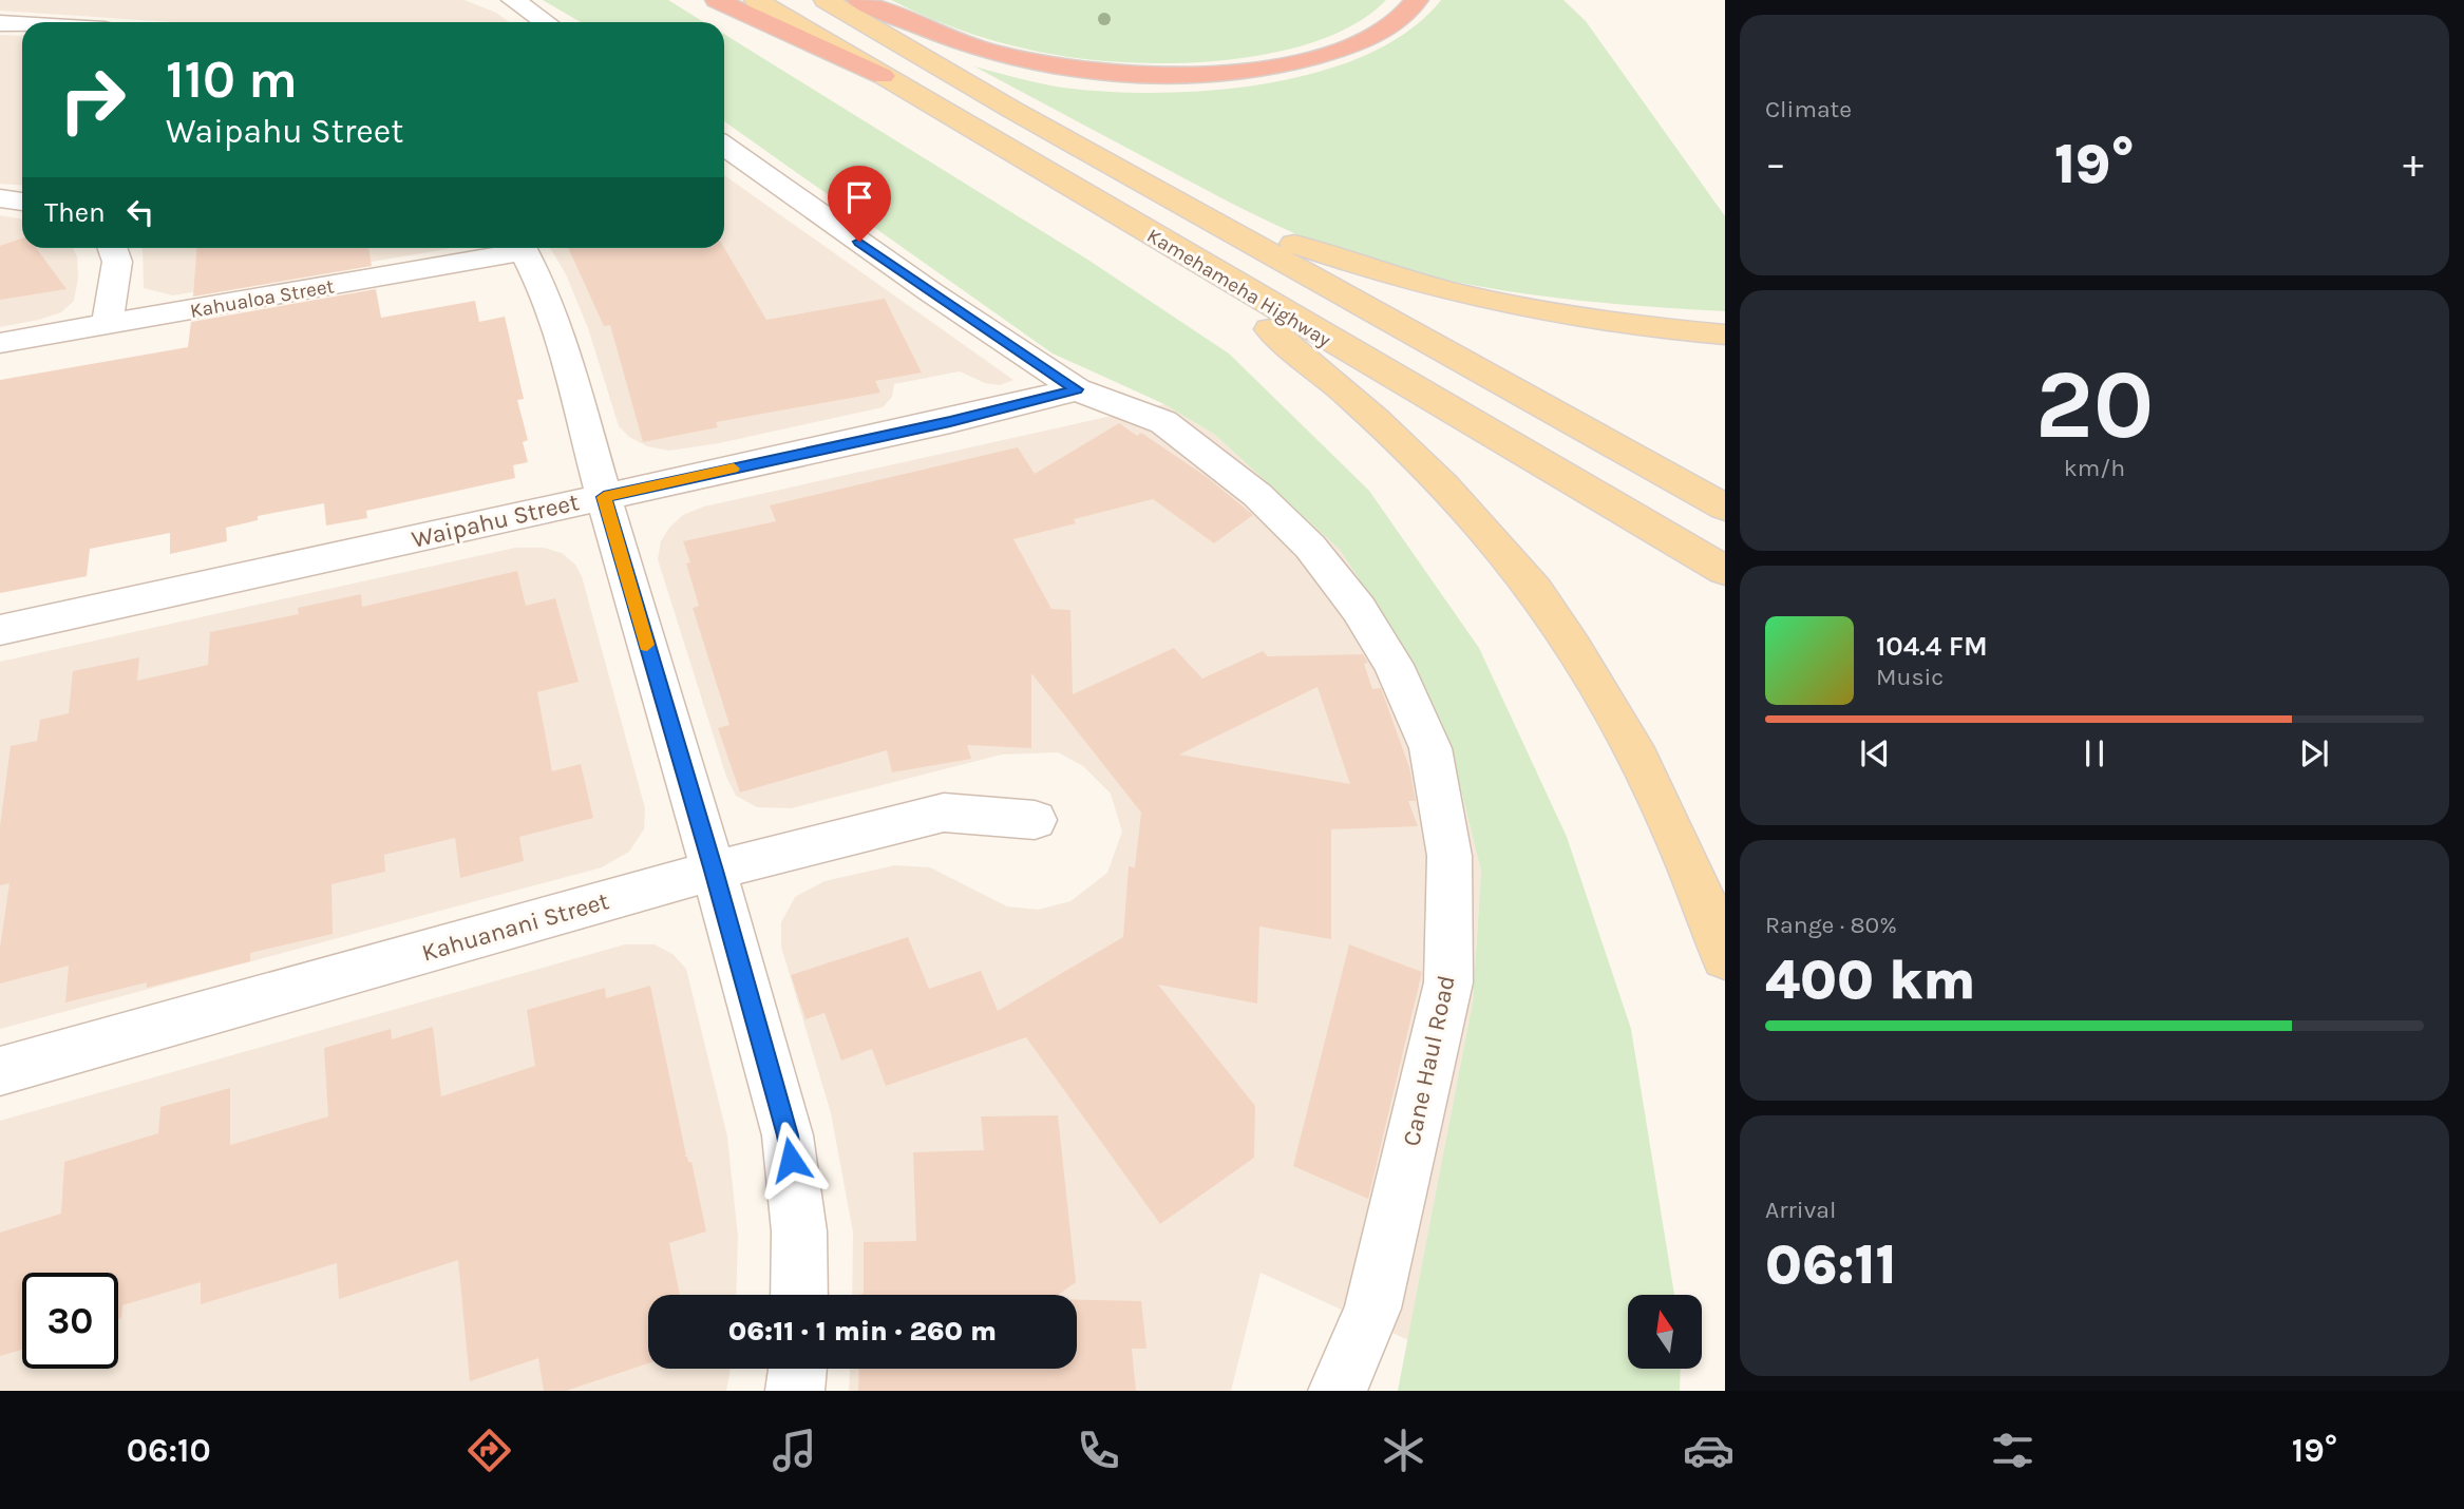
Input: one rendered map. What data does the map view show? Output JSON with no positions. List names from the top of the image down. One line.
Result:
{"streets":{"main road":["Kamehameha Highway"],"street":["Kahualoa Street","Waipahu Street","Kahuanani Street","Cane Haul Road"]},"crossings":[["Waipahu Street","Cane Haul Road"]],"north":"top","page":{"tile":["Climate",["20","km/h"],["Range · 80%","400 km"],["Arrival","06:11"]],"turn":["110 m","Waipahu Street"],"heat":["−","19°","+"],"then":"Then","song":["104.4 FM","Music"],"limit":"30","trip":"06:11 · 1 min · 260 m","tabs":["06:10","19°"]}}
